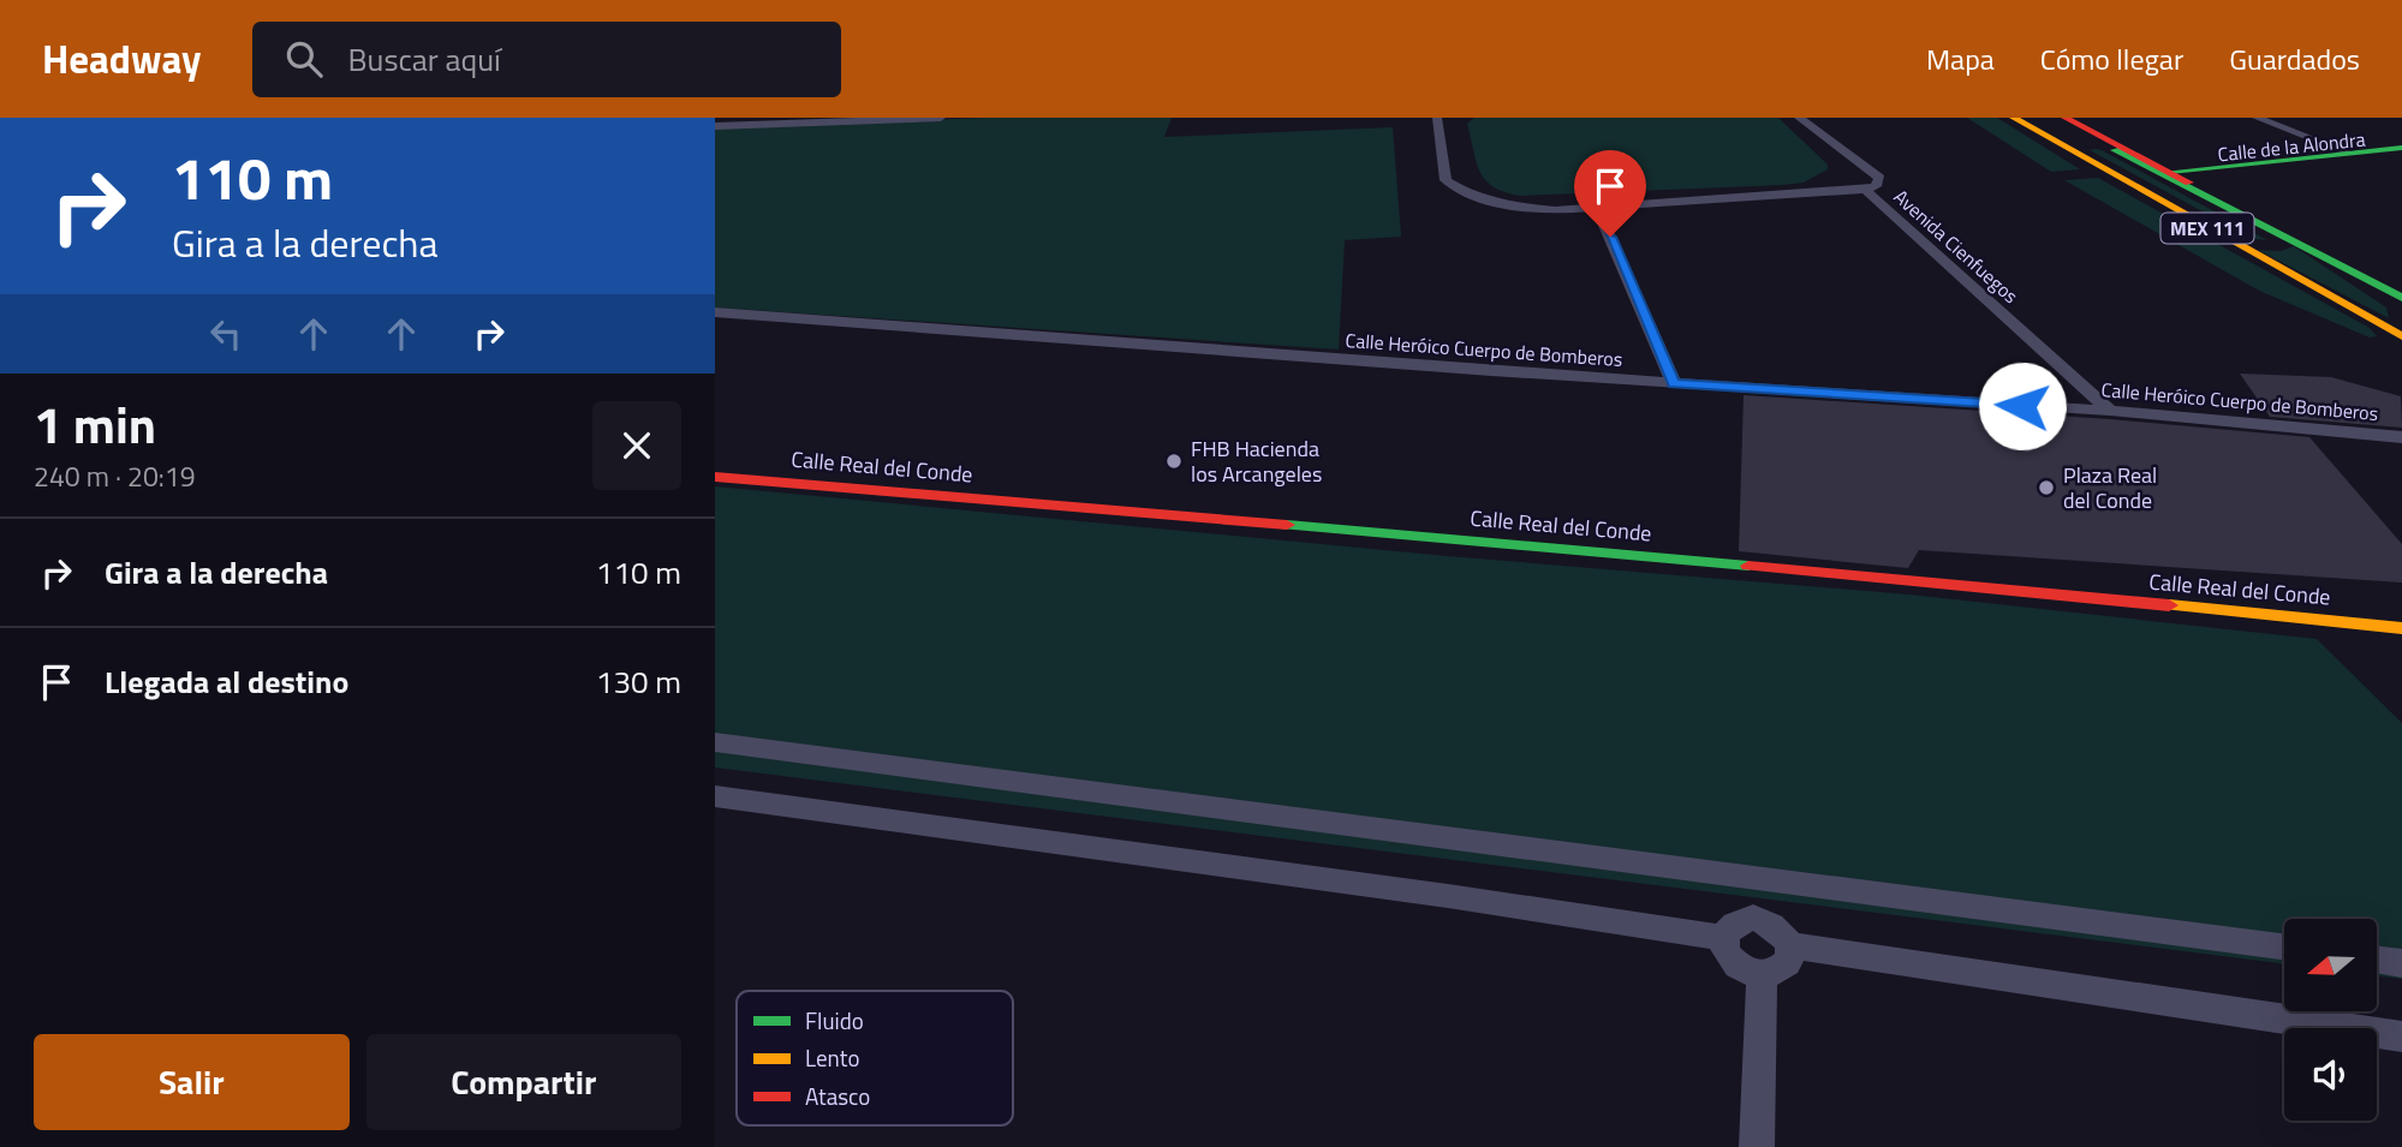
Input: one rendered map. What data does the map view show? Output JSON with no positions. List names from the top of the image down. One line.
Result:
{"streets":{"street":["Calle de la Alondra","MEX 111","Avenida Cienfuegos","Calle Heróico Cuerpo de Bomberos","Calle Real del Conde"]},"crossings":[["Avenida Cienfuegos","Calle Heróico Cuerpo de Bomberos"]],"places":["FHB Hacienda los Arcangeles","Plaza Real del Conde"],"legend":["Fluido","Lento","Atasco"],"north":"left","page":{"header":"Headway","search":"Buscar aquí","nav":["Mapa","Cómo llegar","Guardados"],"turn":["110 m","Gira a la derecha"],"heading":["1 min","240 m · 20:19"],"list":[{"name":"Gira a la derecha","value":"110 m"},{"name":"Llegada al destino","value":"130 m"}],"buttons":["Salir","Compartir"]}}
